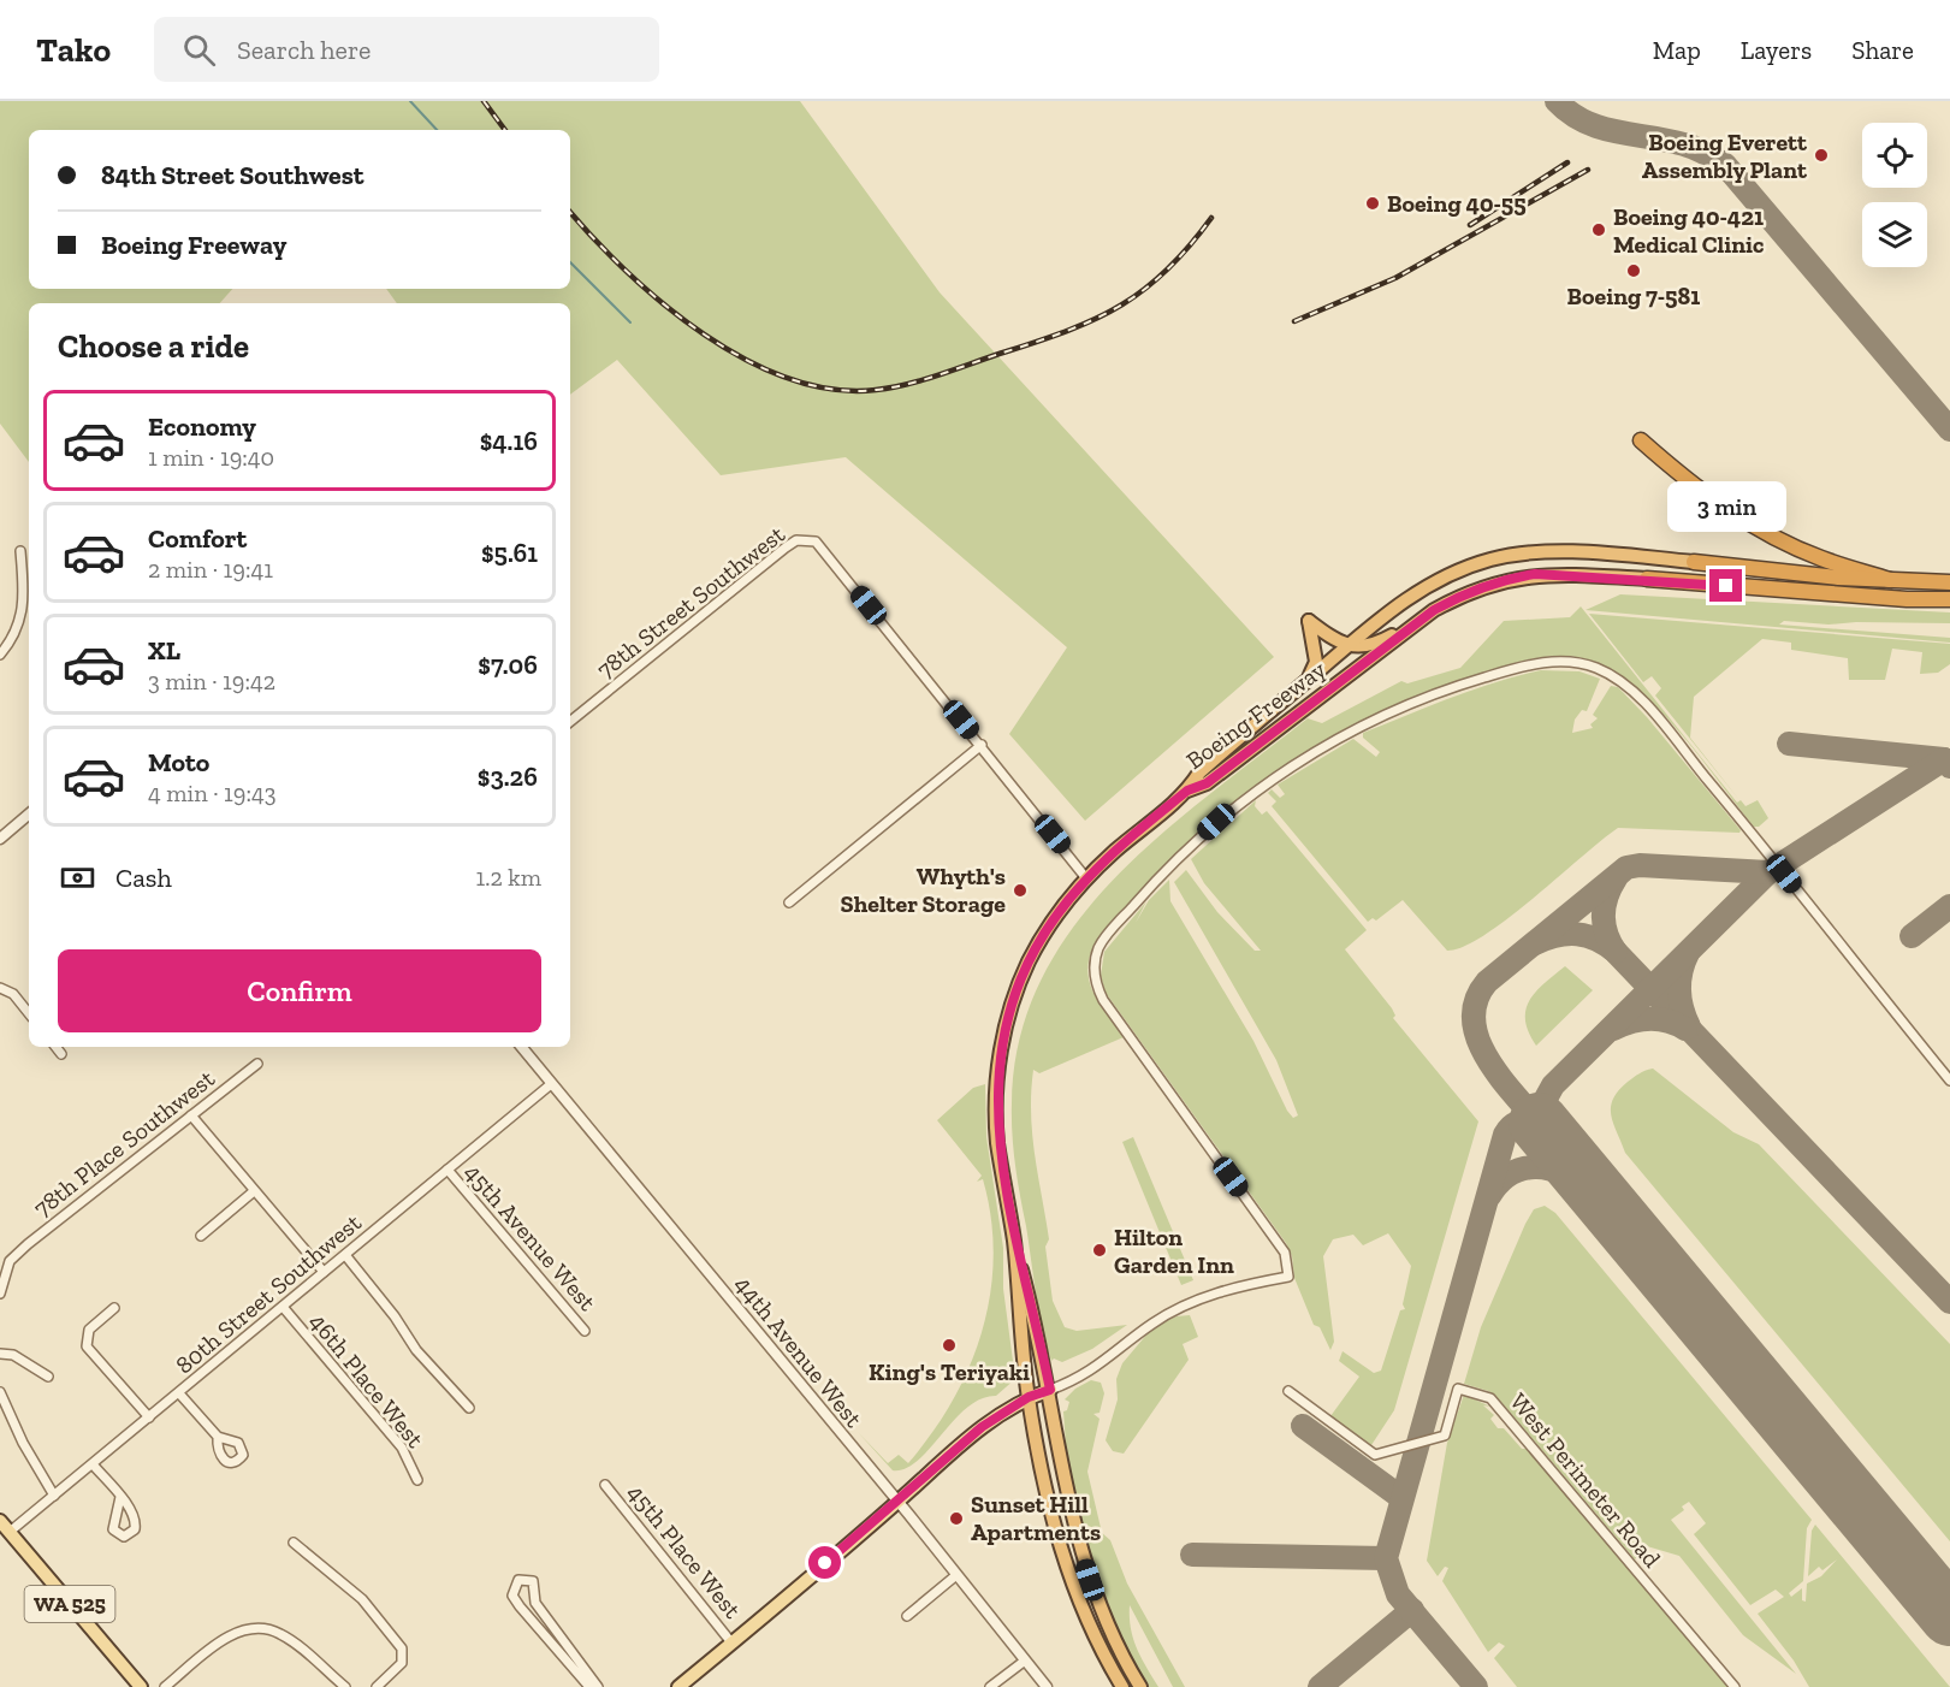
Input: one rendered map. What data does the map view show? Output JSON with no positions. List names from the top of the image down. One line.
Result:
{"streets":{"highway":["Boeing Freeway"],"main road":["WA 525"],"street":["78th Street Southwest","78th Place Southwest","45th Avenue West","80th Street Southwest","44th Avenue West","46th Place West","West Perimeter Road","45th Place West"]},"crossings":[["45th Avenue West","80th Street Southwest"],["80th Street Southwest","44th Avenue West"],["80th Street Southwest","46th Place West"],["80th Street Southwest","WA 525"]],"places":["Boeing Everett Assembly Plant","Boeing 40-55","Boeing 40-421 Medical Clinic","Boeing 7-581","Whyth's Shelter Storage","Hilton Garden Inn","King's Teriyaki","Sunset Hill Apartments"],"page":{"header":"Tako","search":"Search here","nav":["Map","Layers","Share"],"banner":["84th Street Southwest","Boeing Freeway"],"heading":"Choose a ride","list":[{"name":"Economy","note":"1 min · 19:40","value":"$4.16"},{"name":"Comfort","note":"2 min · 19:41","value":"$5.61"},{"name":"XL","note":"3 min · 19:42","value":"$7.06"},{"name":"Moto","note":"4 min · 19:43","value":"$3.26"}],"bubble":"3 min","pay":["Cash","1.2 km"],"buttons":"Confirm"}}
